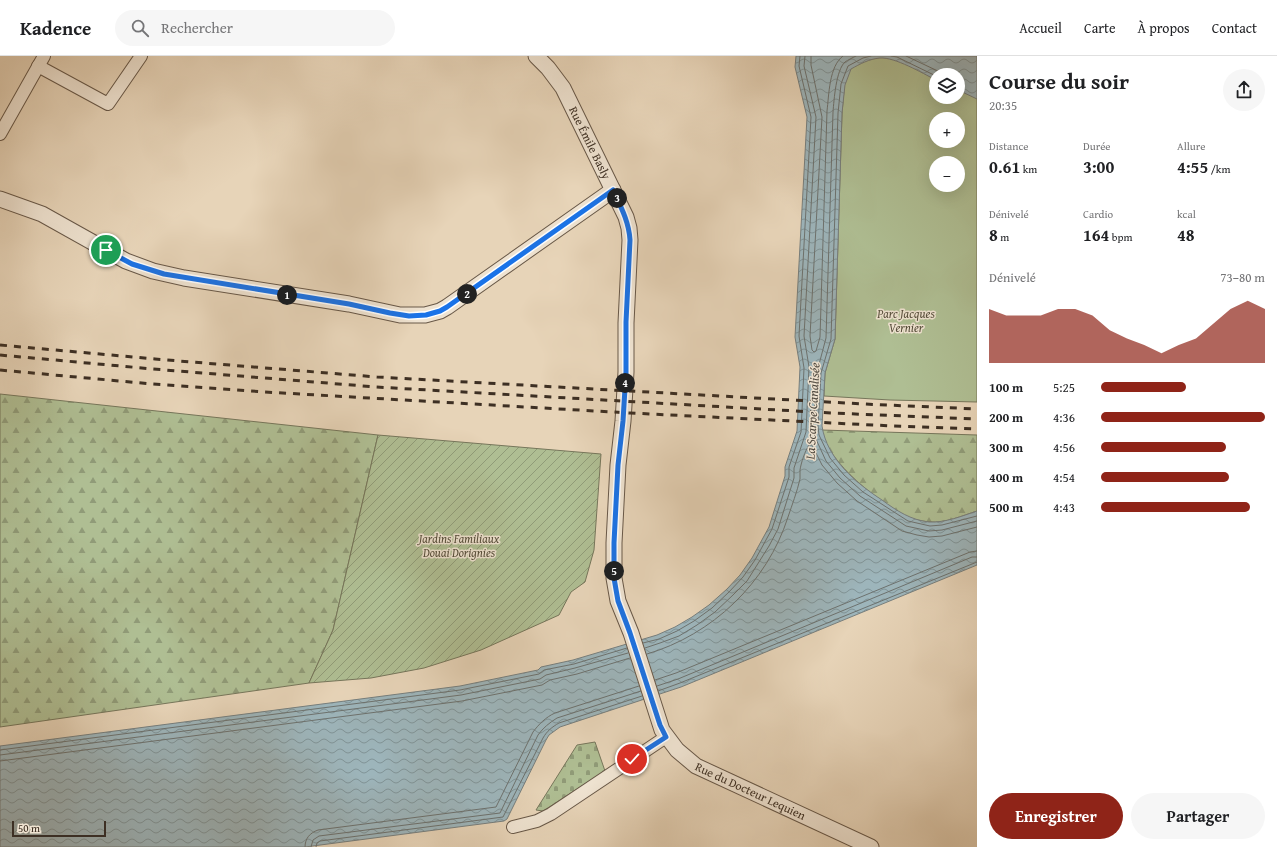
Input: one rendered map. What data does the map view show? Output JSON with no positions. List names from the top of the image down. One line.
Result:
{"streets":{"street":["Rue Émile Basly","Rue du Docteur Lequien"]},"crossings":[["Rue Émile Basly","Rue du Docteur Lequien"]],"water":["La Scarpe Canalisée"],"parks":["Parc Jacques Vernier","Jardins Familiaux Douai Dorignies"],"scale_bar":"50 m","page":{"header":"Kadence","search":"Rechercher","nav":["Accueil","Carte","À propos","Contact"],"heading":["Course du soir","20:35"],"map_buttons":["+","−"],"stats":[["Distance","0.61 km"],["Durée","3:00"],["Allure","4:55 /km"],["Dénivelé","8 m"],["Cardio","164 bpm"],["kcal","48"]],"pins":["3","2","1","4","5"],"chart":["Dénivelé","73–80 m"],"list":[{"name":"100 m","note":"5:25"},{"name":"200 m","note":"4:36"},{"name":"300 m","note":"4:56"},{"name":"400 m","note":"4:54"},{"name":"500 m","note":"4:43"}],"buttons":["Enregistrer","Partager"],"scale":"50 m"}}
